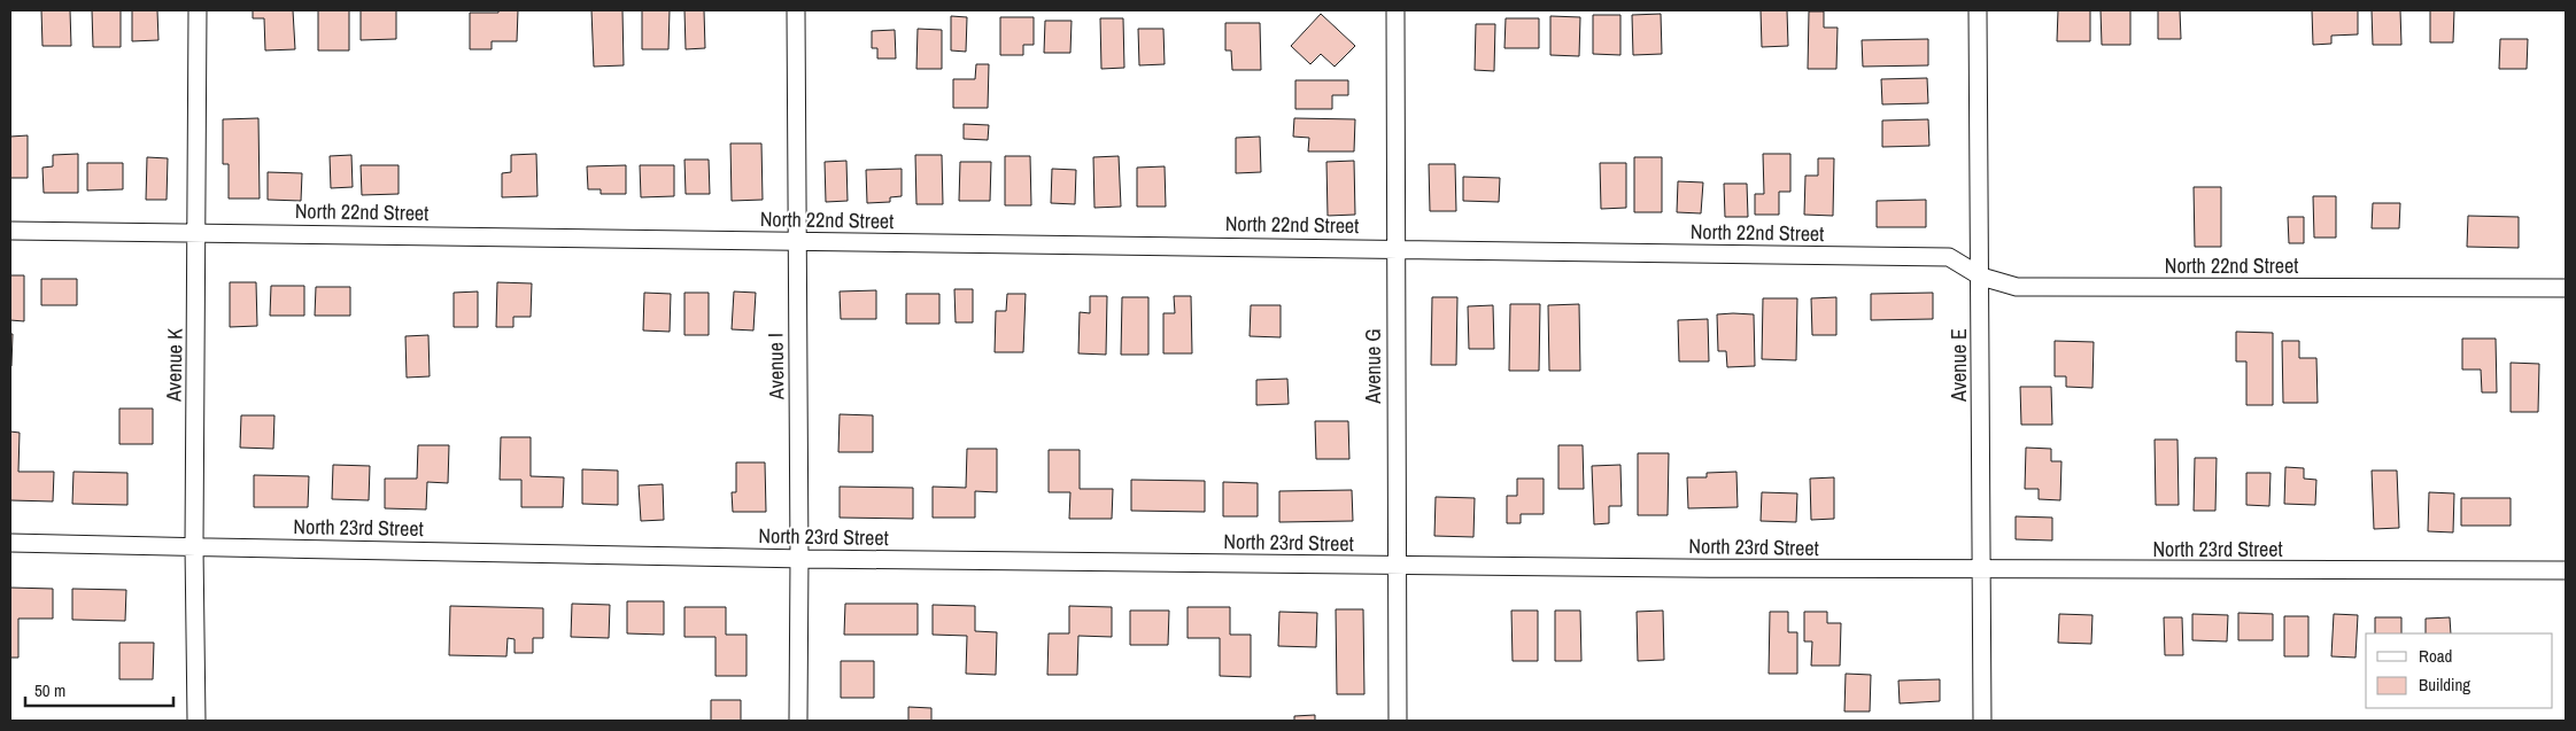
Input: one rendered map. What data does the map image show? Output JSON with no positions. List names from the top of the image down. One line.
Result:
{"streets":{"street":["North 22nd Street","Avenue K","Avenue E","Avenue I","Avenue G","North 23rd Street"]},"crossings":[["North 22nd Street","Avenue K"],["North 22nd Street","Avenue E"],["North 22nd Street","Avenue I"],["North 22nd Street","Avenue G"],["Avenue K","North 23rd Street"],["Avenue E","North 23rd Street"],["Avenue I","North 23rd Street"],["Avenue G","North 23rd Street"]],"legend":["Road","Building"],"scale_bar":"50 m"}
